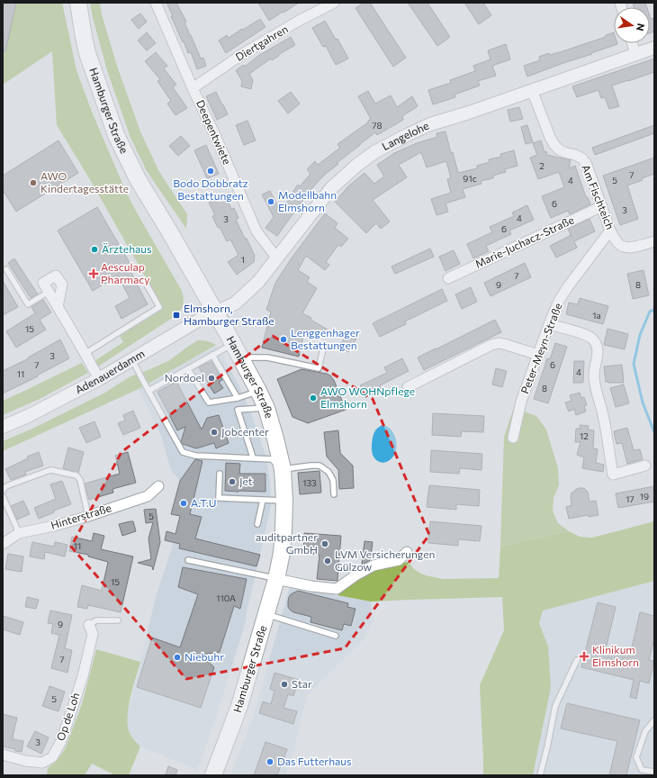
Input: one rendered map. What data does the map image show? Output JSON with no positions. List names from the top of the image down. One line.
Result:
{"streets":{"main road":["Hamburger Straße"],"street":["Diertgahren","Deepentwiete","Langelohe","Am Fischteich","Marie-Juchacz-Straße","Peter-Meyn-Straße","Adenauerdamm","Hinterstraße","Op de Loh"]},"crossings":[["Diertgahren","Deepentwiete"],["Hamburger Straße","Langelohe"],["Hamburger Straße","Adenauerdamm"],["Deepentwiete","Langelohe"],["Langelohe","Am Fischteich"],["Langelohe","Adenauerdamm"],["Am Fischteich","Marie-Juchacz-Straße"],["Am Fischteich","Peter-Meyn-Straße"]],"places":{"other":["Bodo Dobbratz Bestattungen","AWO Kindertagesstätte","Modellbahn Elmshorn","Ärztehaus","Lenggenhager Bestattungen","Nordoel","AWO WOHNpflege Elmshorn","Jobcenter","Jet","A.T.U","auditpartner GmbH","LVM Versicherungen Gülzow","Niebuhr","Star","Das Futterhaus"],"health":["Aesculap Pharmacy","Klinikum Elmshorn"],"transit":["Elmshorn, Hamburger Straße"]},"house_numbers":["78","2","7","91c","4","5","6","3","4","3","6","1","7","9","8","1a","15","3","7","6","4","11","8","12","133","19","17","5","11","15","110A","9","7","5","3"],"north":"right"}
